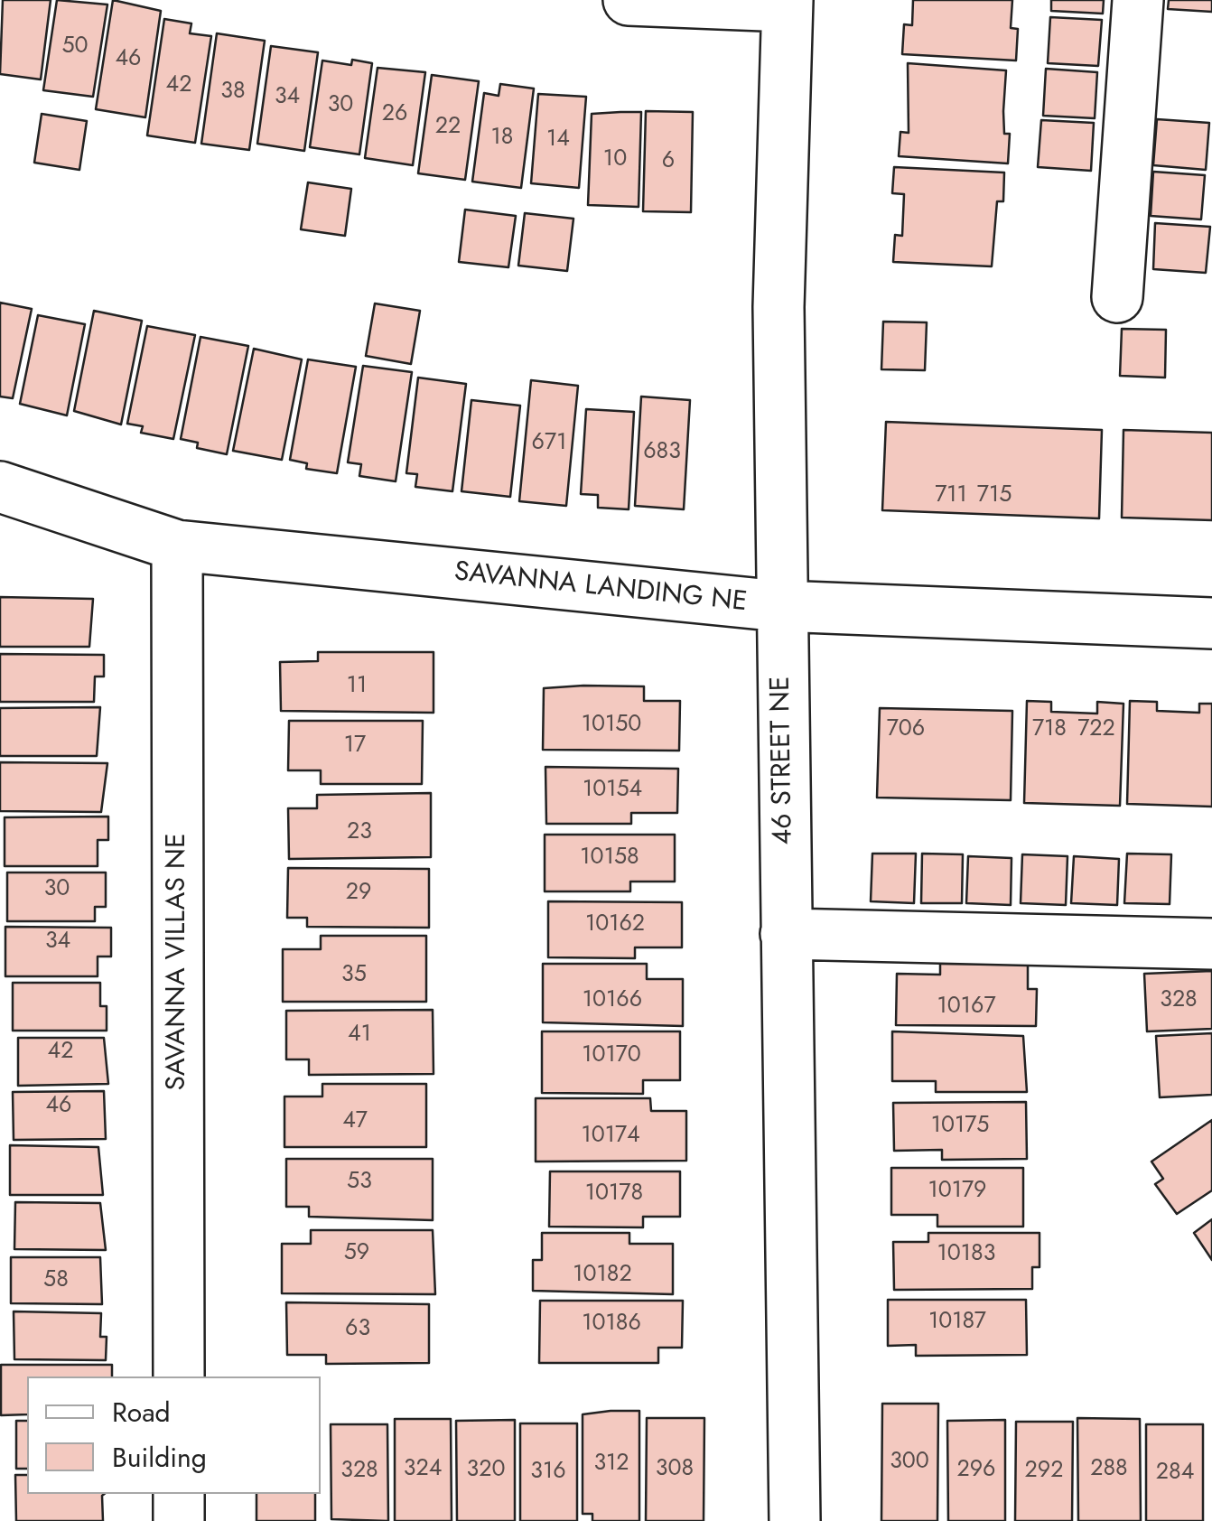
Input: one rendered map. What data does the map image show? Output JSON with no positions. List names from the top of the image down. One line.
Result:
{"streets":{"street":["SAVANNA LANDING NE","46 STREET NE","SAVANNA VILLAS NE"]},"crossings":[["SAVANNA LANDING NE","46 STREET NE"],["SAVANNA LANDING NE","SAVANNA VILLAS NE"]],"house_numbers":["50","46","42","38","34","30","26","22","18","14","10","6","671","683","711","715","11","10150","706","718","722","17","10154","23","10158","30","29","10162","34","35","10166","328","10167","41","42","10170","46","47","10175","10174","53","10179","10178","59","10183","10182","58","10187","10186","63","300","312","324","308","288","320","296","328","292","316","284"],"legend":["Road","Building"]}
